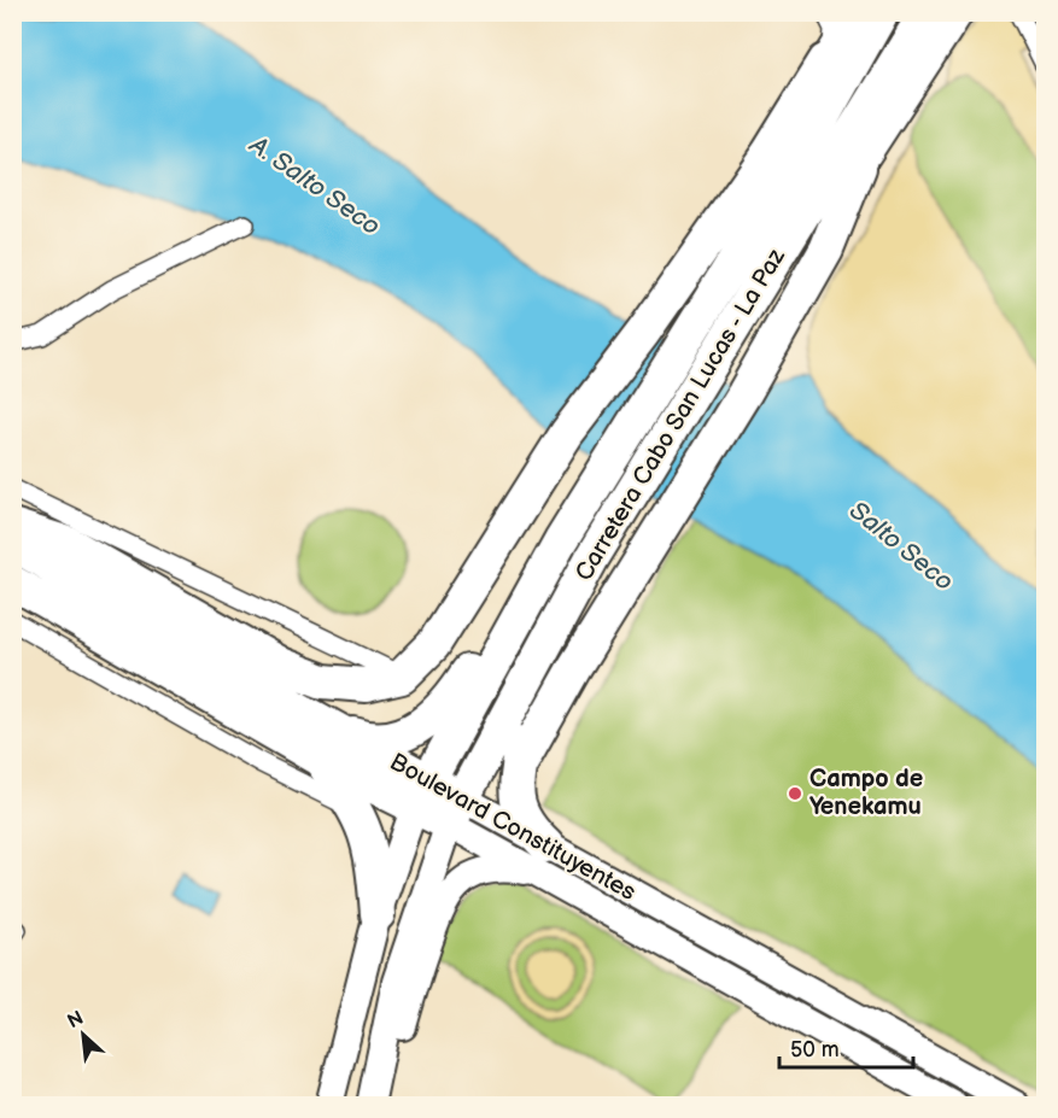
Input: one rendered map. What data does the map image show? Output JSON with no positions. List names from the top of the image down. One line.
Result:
{"streets":{"highway":["Carretera Cabo San Lucas - La Paz","Boulevard Constituyentes"]},"crossings":[["Carretera Cabo San Lucas - La Paz","Boulevard Constituyentes"]],"water":["A. Salto Seco","Salto Seco"],"places":["Campo de Yenekamu"],"scale_bar":"50 m","north":"top left"}
